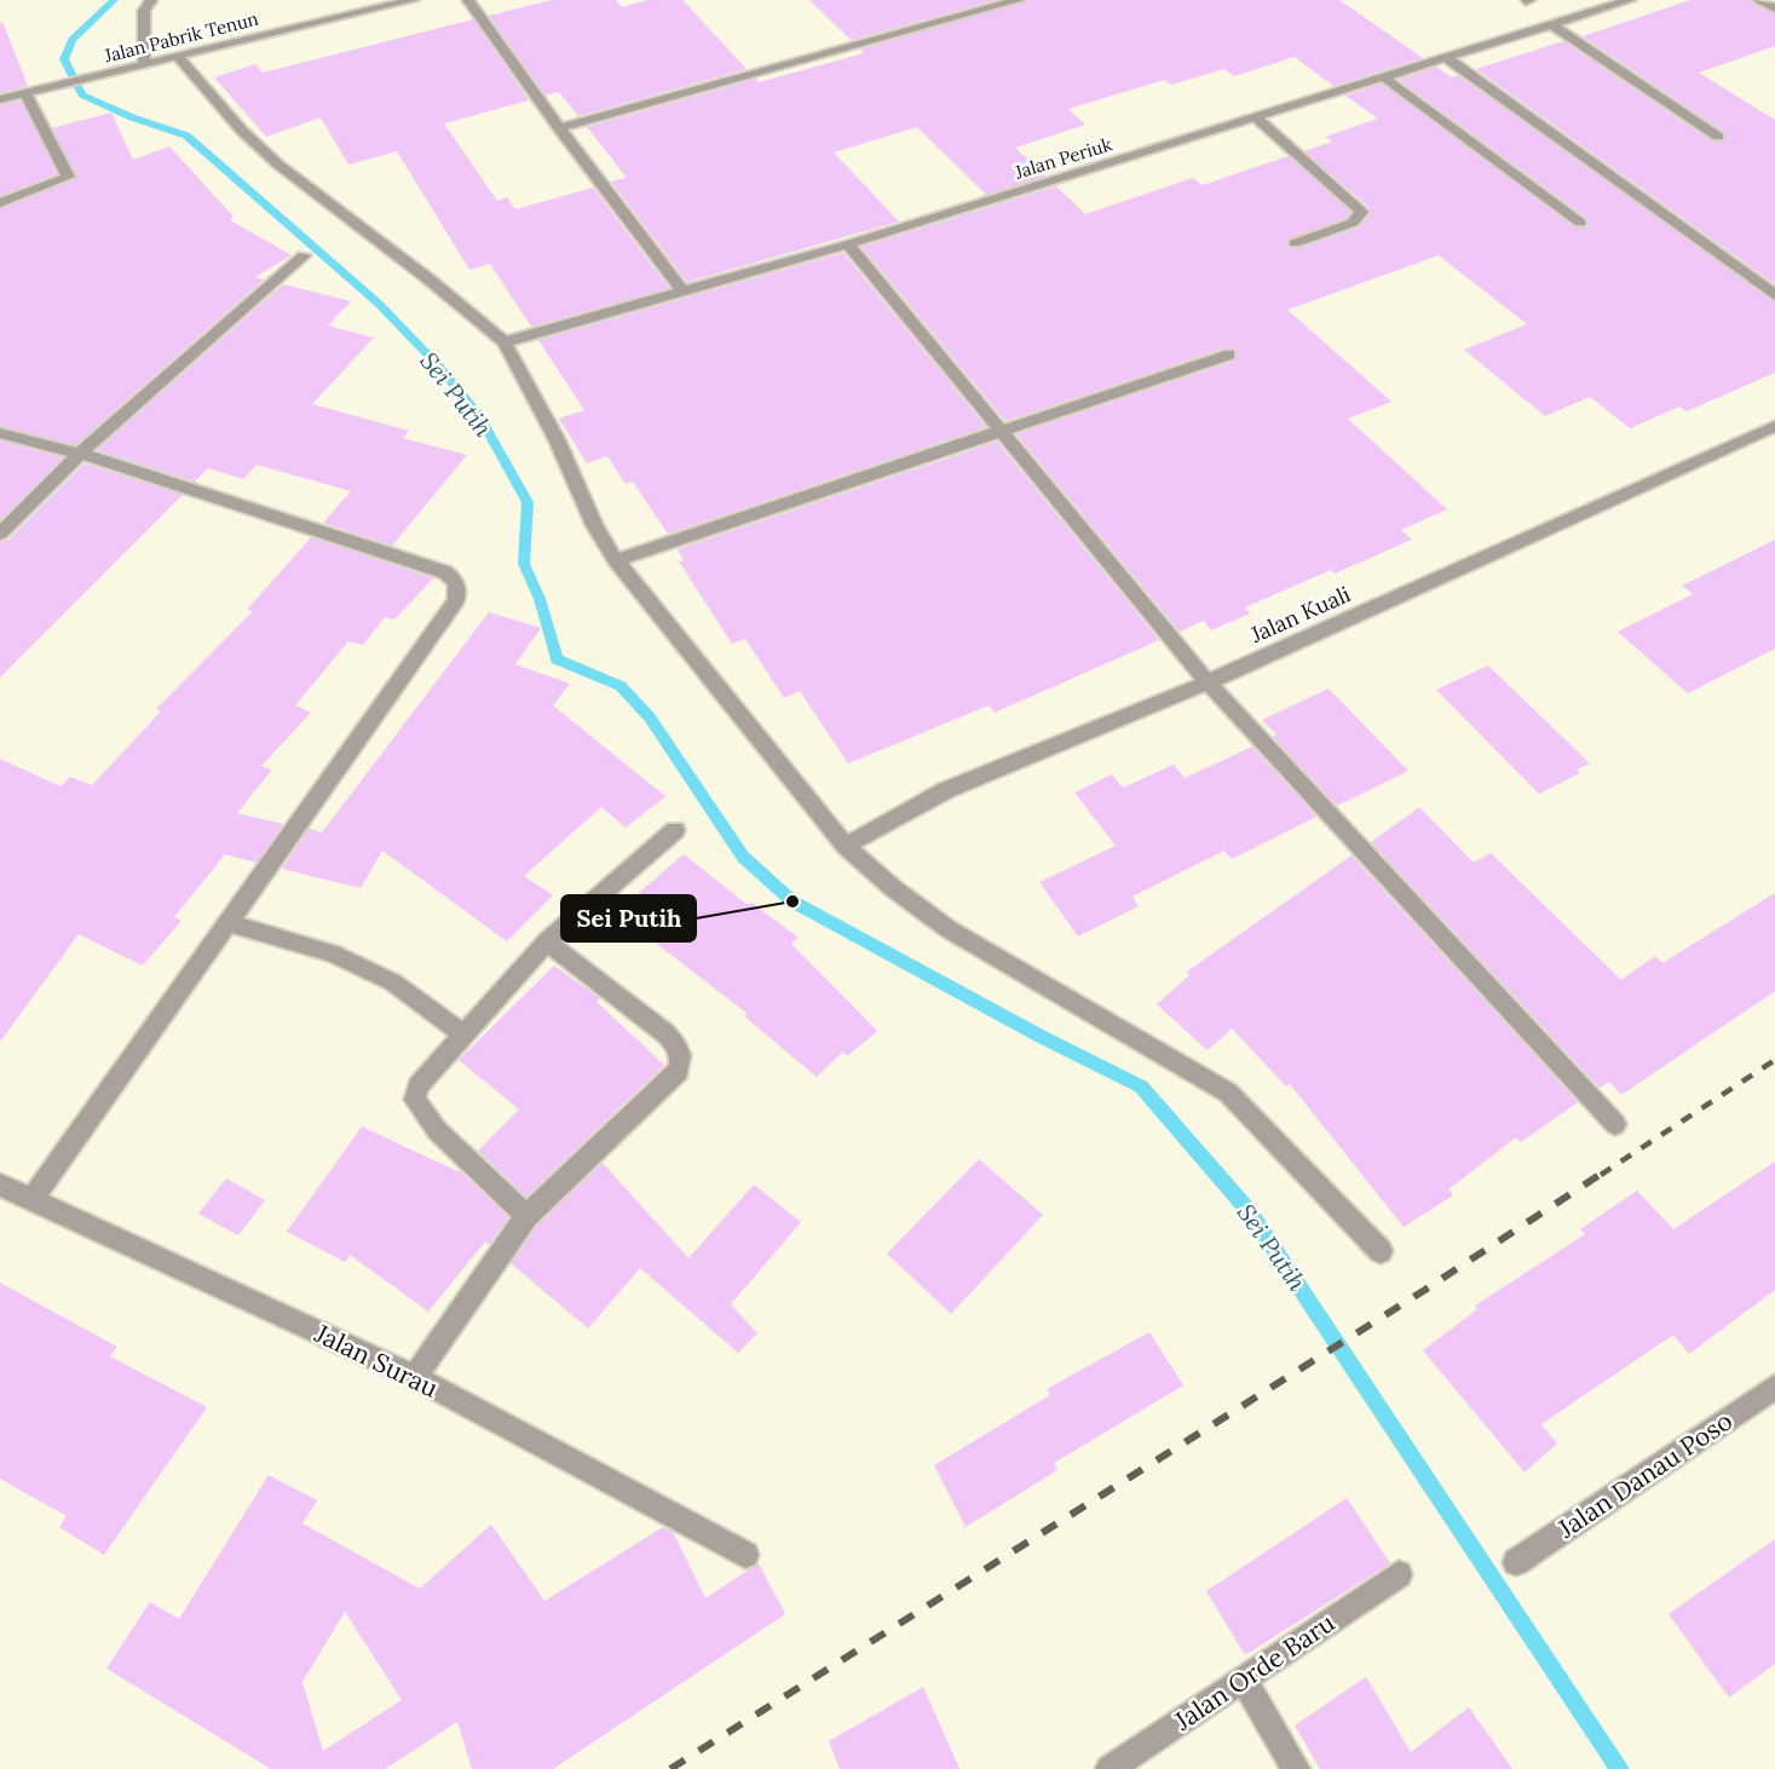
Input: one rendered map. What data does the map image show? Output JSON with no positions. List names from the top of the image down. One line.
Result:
{"streets":{"street":["Jalan Pabrik Tenun","Jalan Periuk","Jalan Kuali","Jalan Surau","Jalan Danau Poso","Jalan Orde Baru"]},"water":["Sei Putih"],"places":["Sei Putih"]}
